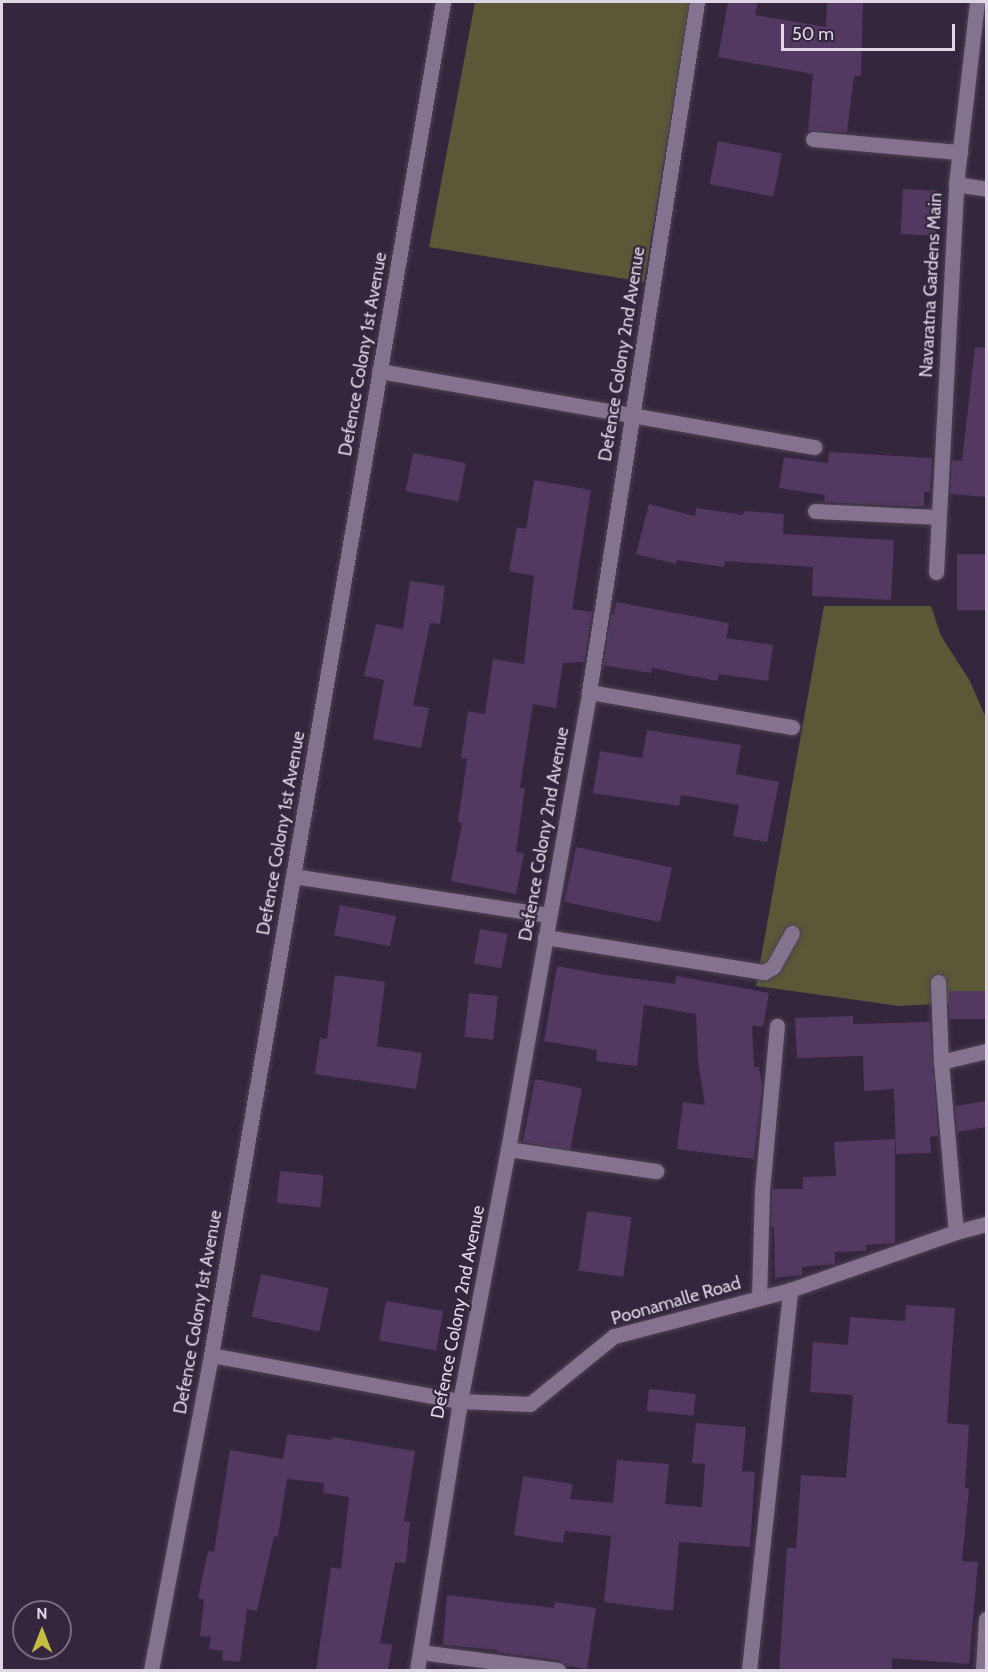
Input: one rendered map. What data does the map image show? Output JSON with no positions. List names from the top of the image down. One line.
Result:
{"streets":{"street":["Navaratna Gardens Main","Defence Colony 1st Avenue","Defence Colony 2nd Avenue","Poonamalle Road"]},"crossings":[["Defence Colony 1st Avenue","Poonamalle Road"],["Defence Colony 2nd Avenue","Poonamalle Road"]],"scale_bar":"50 m","north":"top"}
